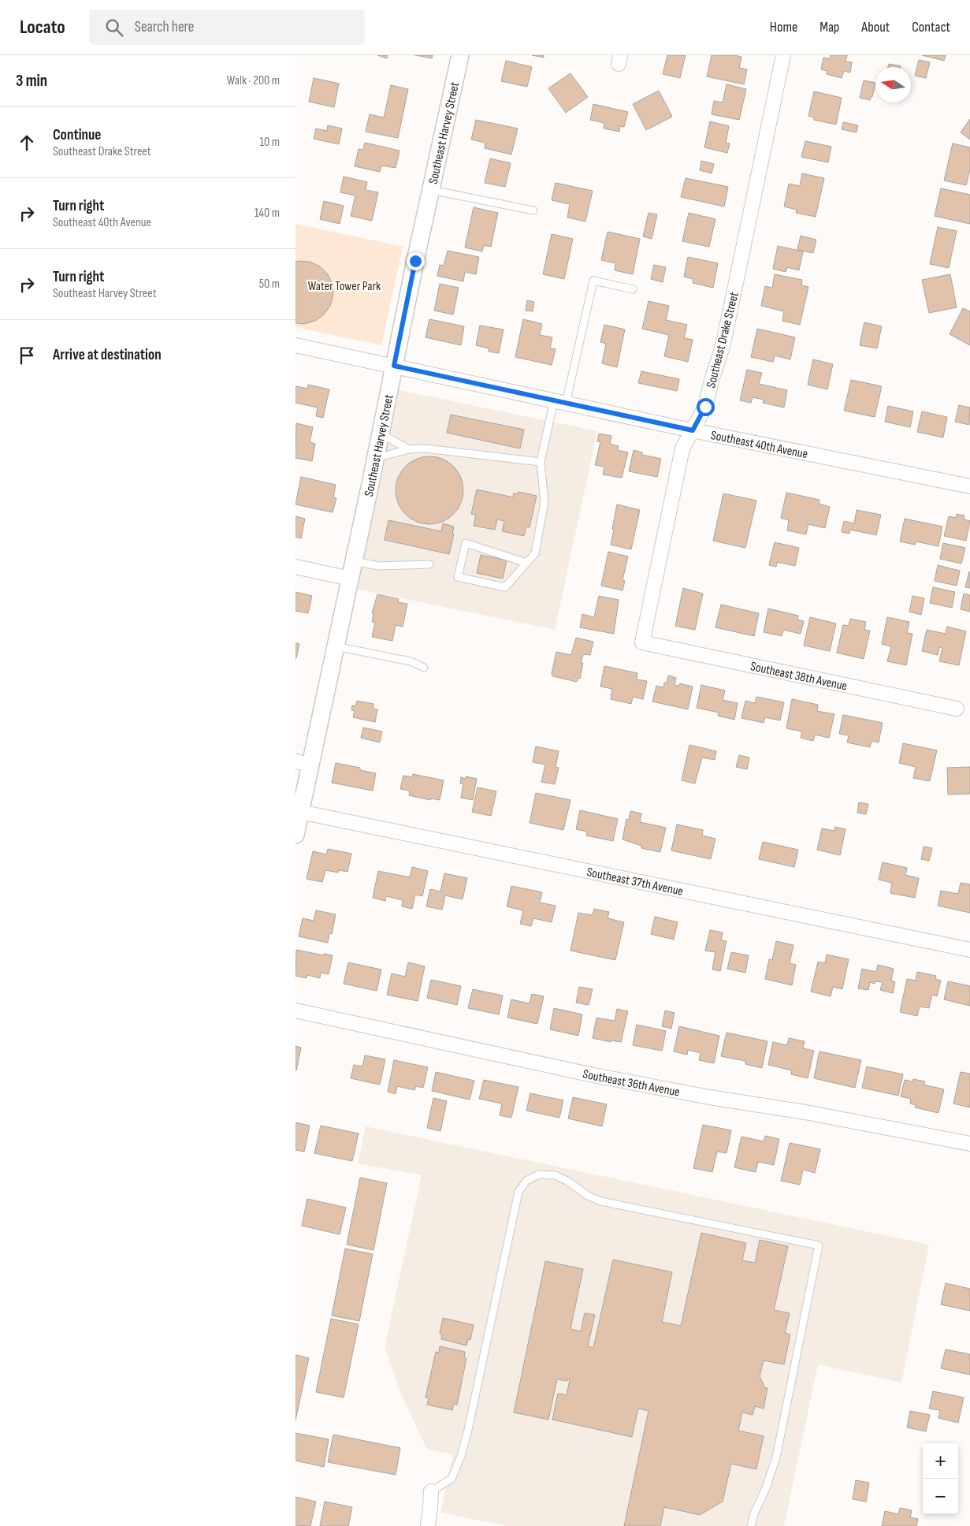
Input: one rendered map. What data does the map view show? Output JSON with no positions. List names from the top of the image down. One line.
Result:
{"streets":{"street":["Southeast Harvey Street","Southeast Drake Street","Southeast 40th Avenue","Southeast 38th Avenue","Southeast 37th Avenue","Southeast 36th Avenue"]},"crossings":[["Southeast Harvey Street","Southeast 40th Avenue"],["Southeast Harvey Street","Southeast 37th Avenue"],["Southeast Drake Street","Southeast 40th Avenue"],["Southeast Drake Street","Southeast 38th Avenue"]],"parks":["Water Tower Park"],"north":"left","page":{"header":"Locato","search":"Search here","nav":["Home","Map","About","Contact"],"heading":["3 min","Walk · 200 m"],"list":[["Continue","Southeast Drake Street","10 m"],["Turn right","Southeast 40th Avenue","140 m"],["Turn right","Southeast Harvey Street","50 m"],"Arrive at destination"],"map_buttons":["+","−"]}}
